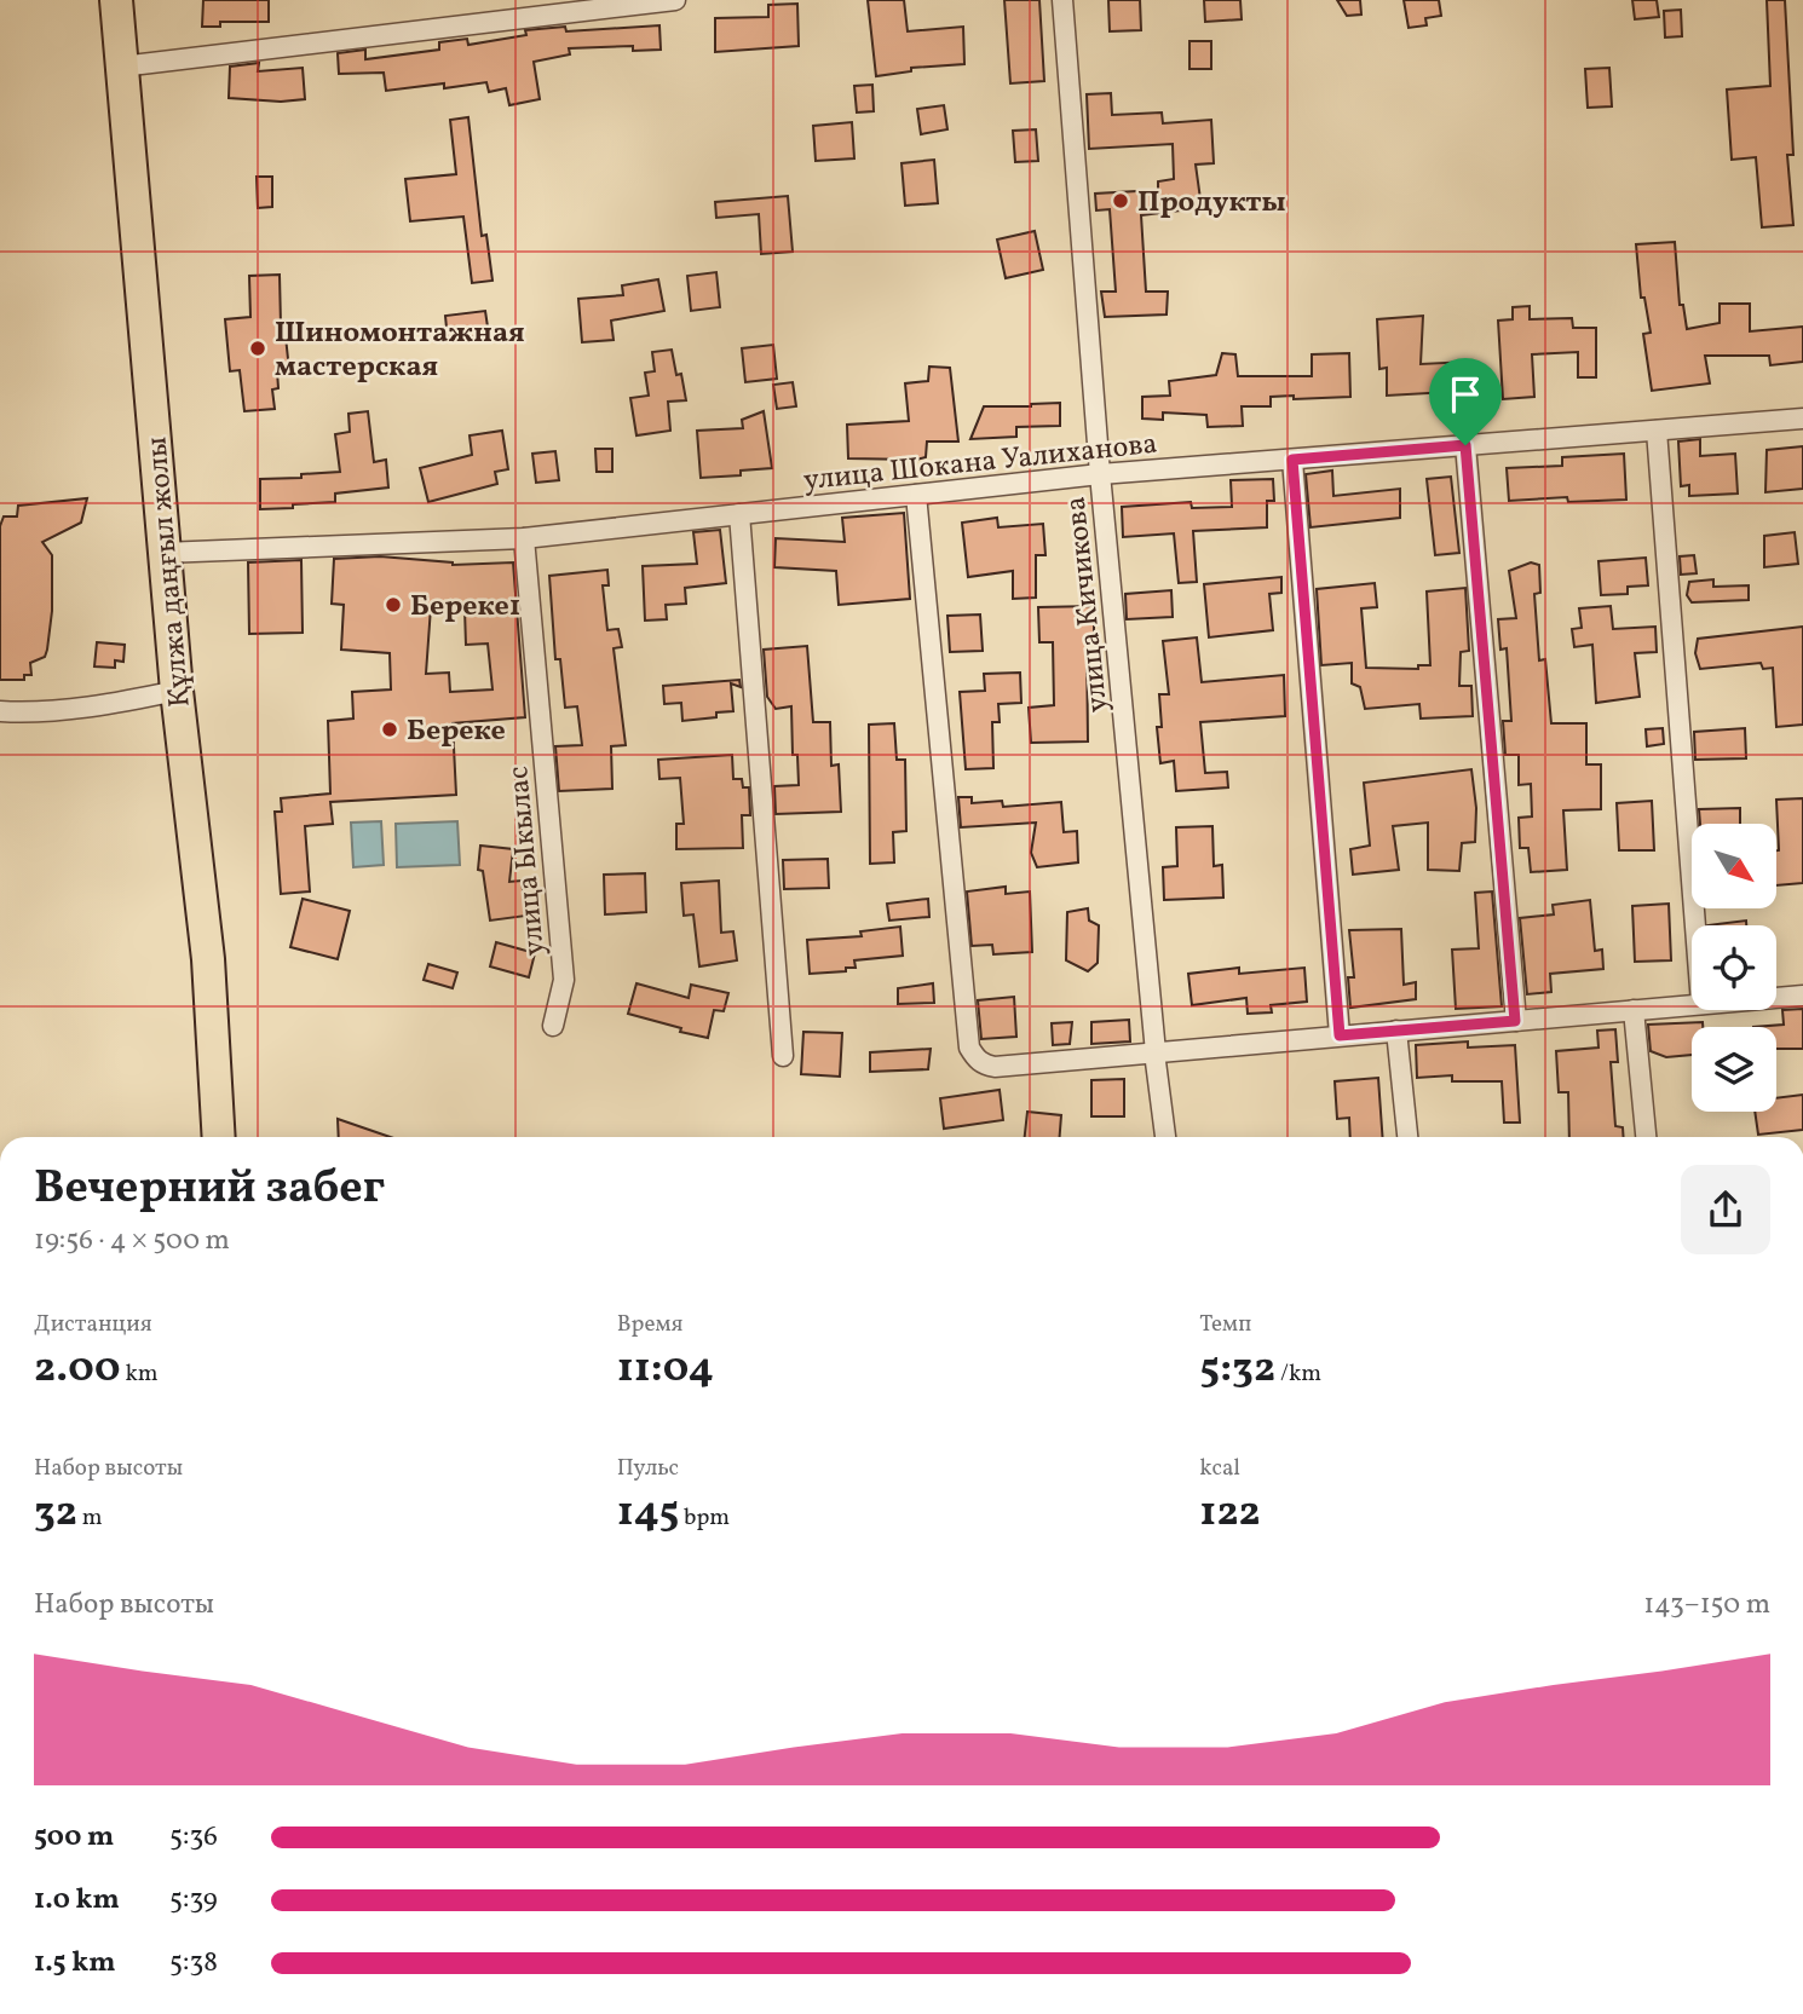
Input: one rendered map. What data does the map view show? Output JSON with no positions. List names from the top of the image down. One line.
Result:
{"streets":{"main road":["Құлжа даңғыл жолы"],"street":["улица Шокана Уалиханова","улица Кичикова","улица Ыкылас"]},"crossings":[["улица Шокана Уалиханова","Құлжа даңғыл жолы"],["улица Шокана Уалиханова","улица Кичикова"],["улица Шокана Уалиханова","улица Ыкылас"]],"places":["Продукты","Шиномонтажная мастерская","Береке1","Береке"],"north":"bottom right","page":{"heading":["Вечерний забег","19:56 · 4 × 500 m"],"stats":[["Дистанция","2.00 km"],["Время","11:04"],["Темп","5:32 /km"],["Набор высоты","32 m"],["Пульс","145 bpm"],["kcal","122"]],"chart":["Набор высоты","143–150 m"],"list":[{"name":"500 m","note":"5:36"},{"name":"1.0 km","note":"5:39"},{"name":"1.5 km","note":"5:38"}]}}
